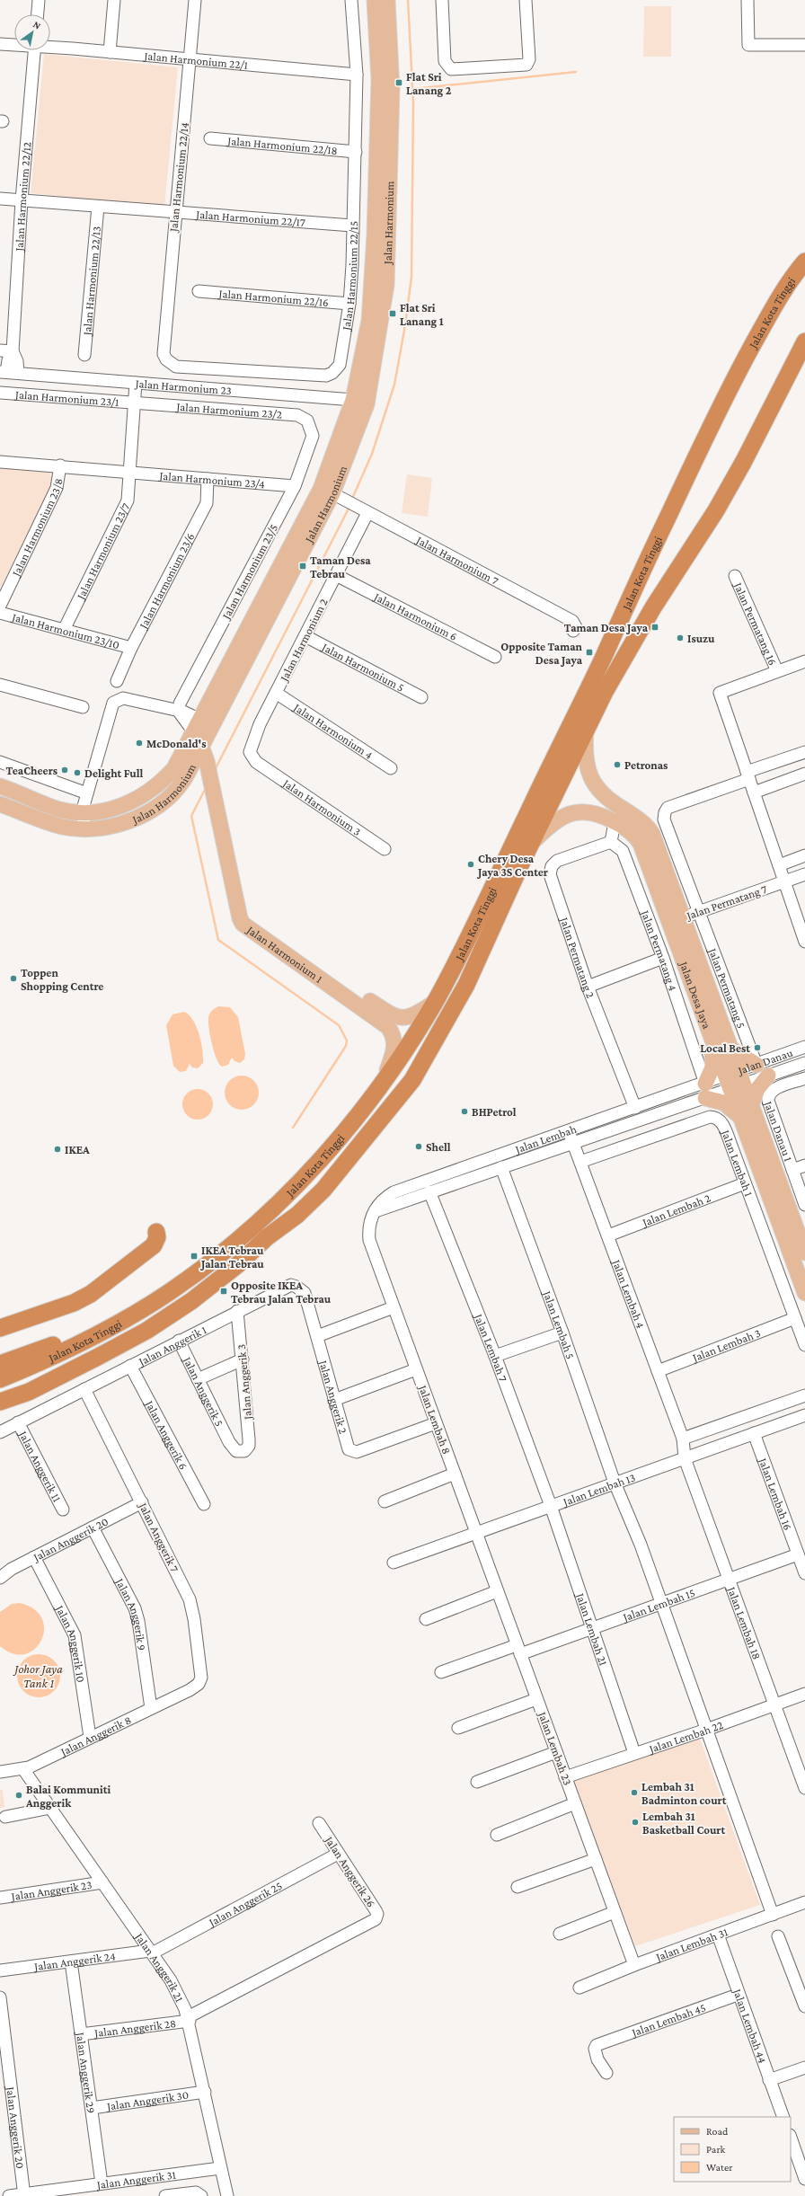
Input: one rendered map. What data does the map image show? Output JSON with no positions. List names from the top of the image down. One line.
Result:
{"streets":{"highway":["Jalan Kota Tinggi"],"main road":["Jalan Harmonium","Jalan Harmonium 1","Jalan Desa Jaya"],"street":["Jalan Harmonium 22/1","Jalan Harmonium 22/18","Jalan Harmonium 22/14","Jalan Harmonium 22/12","Jalan Harmonium 22/17","Jalan Harmonium 22/15","Jalan Harmonium 22/13","Jalan Harmonium 22/16","Jalan Harmonium 23","Jalan Harmonium 23/1","Jalan Harmonium 23/2","Jalan Harmonium 23/4","Jalan Harmonium 23/8","Jalan Harmonium 23/7","Jalan Harmonium 7","Jalan Harmonium 23/5","Jalan Harmonium 23/6","Jalan Harmonium 6","Jalan Permatang 16","Jalan Harmonium 23/10","Jalan Harmonium 2","Jalan Harmonium 5","Jalan Harmonium 4","Jalan Harmonium 3","Jalan Permatang 7","Jalan Permatang 4","Jalan Permatang 2","Jalan Permatang 5","Jalan Danau","Jalan Danau 1","Jalan Lembah","Jalan Lembah 1","Jalan Lembah 2","Jalan Lembah 4","Jalan Lembah 5","Jalan Anggerik 1","Jalan Lembah 3","Jalan Lembah 7","Jalan Anggerik 3","Jalan Anggerik 5","Jalan Anggerik 2","Jalan Lembah 8","Jalan Anggerik 6","Jalan Anggerik 11","Jalan Lembah 13","Jalan Lembah 16","Jalan Anggerik 7","Jalan Anggerik 20","Jalan Lembah 15","Jalan Anggerik 9","Jalan Lembah 18","Jalan Lembah 21","Jalan Anggerik 10","Jalan Anggerik 8","Jalan Lembah 22","Jalan Lembah 23","Jalan Anggerik 26","Jalan Anggerik 23","Jalan Anggerik 25","Jalan Lembah 31","Jalan Anggerik 24","Jalan Anggerik 21","Jalan Lembah 45","Jalan Lembah 44","Jalan Anggerik 28","Jalan Anggerik 29","Jalan Anggerik 30","Jalan Anggerik 31"]},"crossings":[["Jalan Harmonium 22/1","Jalan Harmonium 22/14"],["Jalan Harmonium 22/1","Jalan Harmonium 22/15"],["Jalan Harmonium 22/18","Jalan Harmonium 22/15"],["Jalan Harmonium 22/14","Jalan Harmonium 22/17"],["Jalan Harmonium 22/14","Jalan Harmonium 22/15"],["Jalan Harmonium 22/12","Jalan Harmonium 22/17"],["Jalan Harmonium 22/12","Jalan Harmonium 23"],["Jalan Harmonium 22/17","Jalan Harmonium 22/15"],["Jalan Harmonium 22/17","Jalan Harmonium 22/13"],["Jalan Harmonium","Jalan Harmonium 23"],["Jalan Harmonium","Jalan Harmonium 7"],["Jalan Harmonium","Jalan Harmonium 1"],["Jalan Harmonium 22/15","Jalan Harmonium 22/16"],["Jalan Kota Tinggi","Jalan Harmonium 1"],["Jalan Kota Tinggi","Jalan Desa Jaya"],["Jalan Harmonium 23","Jalan Harmonium 23/7"],["Jalan Harmonium 23/1","Jalan Harmonium 23/2"],["Jalan Harmonium 23/1","Jalan Harmonium 23/7"],["Jalan Harmonium 23/2","Jalan Harmonium 23/7"],["Jalan Harmonium 23/2","Jalan Harmonium 23/5"],["Jalan Harmonium 23/4","Jalan Harmonium 23/8"],["Jalan Harmonium 23/4","Jalan Harmonium 23/7"],["Jalan Harmonium 23/4","Jalan Harmonium 23/5"],["Jalan Harmonium 23/4","Jalan Harmonium 23/6"],["Jalan Harmonium 23/7","Jalan Harmonium 23/10"],["Jalan Harmonium 7","Jalan Harmonium 2"],["Jalan Harmonium 23/6","Jalan Harmonium 23/10"],["Jalan Harmonium 6","Jalan Harmonium 2"],["Jalan Harmonium 2","Jalan Harmonium 5"],["Jalan Harmonium 2","Jalan Harmonium 4"],["Jalan Harmonium 2","Jalan Harmonium 3"],["Jalan Permatang 7","Jalan Permatang 5"],["Jalan Permatang 7","Jalan Desa Jaya"],["Jalan Permatang 4","Jalan Permatang 2"],["Jalan Permatang 4","Jalan Lembah"],["Jalan Permatang 2","Jalan Lembah"],["Jalan Permatang 5","Jalan Danau"],["Jalan Desa Jaya","Jalan Danau"],["Jalan Desa Jaya","Jalan Lembah"],["Jalan Danau","Jalan Lembah"],["Jalan Lembah","Jalan Lembah 4"],["Jalan Lembah","Jalan Lembah 5"],["Jalan Lembah","Jalan Lembah 7"],["Jalan Lembah","Jalan Lembah 8"],["Jalan Lembah 1","Jalan Lembah 2"],["Jalan Lembah 1","Jalan Lembah 4"],["Jalan Lembah 1","Jalan Lembah 3"],["Jalan Lembah 2","Jalan Lembah 4"],["Jalan Lembah 4","Jalan Lembah 3"],["Jalan Lembah 4","Jalan Lembah 13"],["Jalan Lembah 4","Jalan Lembah 18"],["Jalan Lembah 5","Jalan Lembah 13"],["Jalan Anggerik 1","Jalan Anggerik 3"],["Jalan Anggerik 1","Jalan Anggerik 5"],["Jalan Anggerik 1","Jalan Anggerik 2"],["Jalan Anggerik 1","Jalan Anggerik 6"],["Jalan Anggerik 1","Jalan Anggerik 11"],["Jalan Anggerik 1","Jalan Anggerik 7"],["Jalan Lembah 7","Jalan Lembah 13"],["Jalan Lembah 7","Jalan Lembah 21"],["Jalan Anggerik 3","Jalan Anggerik 5"],["Jalan Anggerik 2","Jalan Lembah 8"],["Jalan Lembah 8","Jalan Lembah 13"],["Jalan Lembah 8","Jalan Lembah 23"],["Jalan Lembah 13","Jalan Lembah 16"],["Jalan Lembah 13","Jalan Lembah 18"],["Jalan Lembah 13","Jalan Lembah 21"],["Jalan Lembah 13","Jalan Lembah 23"],["Jalan Lembah 16","Jalan Lembah 15"],["Jalan Anggerik 7","Jalan Anggerik 20"],["Jalan Anggerik 7","Jalan Anggerik 8"],["Jalan Anggerik 20","Jalan Anggerik 9"],["Jalan Anggerik 20","Jalan Anggerik 10"],["Jalan Anggerik 20","Jalan Anggerik 31"],["Jalan Lembah 15","Jalan Lembah 18"],["Jalan Lembah 15","Jalan Lembah 21"],["Jalan Lembah 15","Jalan Lembah 23"],["Jalan Anggerik 9","Jalan Anggerik 8"],["Jalan Lembah 18","Jalan Lembah 22"],["Jalan Lembah 21","Jalan Lembah 22"],["Jalan Anggerik 10","Jalan Anggerik 8"],["Jalan Anggerik 8","Jalan Anggerik 21"],["Jalan Lembah 22","Jalan Lembah 23"],["Jalan Lembah 23","Jalan Lembah 31"],["Jalan Anggerik 26","Jalan Anggerik 25"],["Jalan Anggerik 26","Jalan Anggerik 21"],["Jalan Anggerik 26","Jalan Anggerik 28"],["Jalan Anggerik 23","Jalan Anggerik 21"],["Jalan Anggerik 25","Jalan Anggerik 24"],["Jalan Anggerik 25","Jalan Anggerik 21"],["Jalan Lembah 31","Jalan Lembah 44"],["Jalan Anggerik 24","Jalan Anggerik 21"],["Jalan Anggerik 24","Jalan Anggerik 29"],["Jalan Anggerik 21","Jalan Anggerik 28"],["Jalan Anggerik 21","Jalan Anggerik 30"],["Jalan Anggerik 21","Jalan Anggerik 31"],["Jalan Lembah 45","Jalan Lembah 44"],["Jalan Anggerik 28","Jalan Anggerik 29"],["Jalan Anggerik 29","Jalan Anggerik 30"],["Jalan Anggerik 29","Jalan Anggerik 31"]],"water":["Johor Jaya Tank 1"],"places":{"transit":["Flat Sri Lanang 2","Flat Sri Lanang 1","Taman Desa Tebrau","Taman Desa Jaya","Opposite Taman Desa Jaya","IKEA Tebrau Jalan Tebrau","Opposite IKEA Tebrau Jalan Tebrau"],"other":["Isuzu","McDonald's","Petronas","TeaCheers","Delight Full","Chery Desa Jaya 3S Center","Toppen Shopping Centre","Local Best","BHPetrol","Shell","IKEA","Lembah 31 Badminton court","Balai Kommuniti Anggerik","Lembah 31 Basketball Court"]},"legend":["Road","Park","Water"],"north":"top right"}
